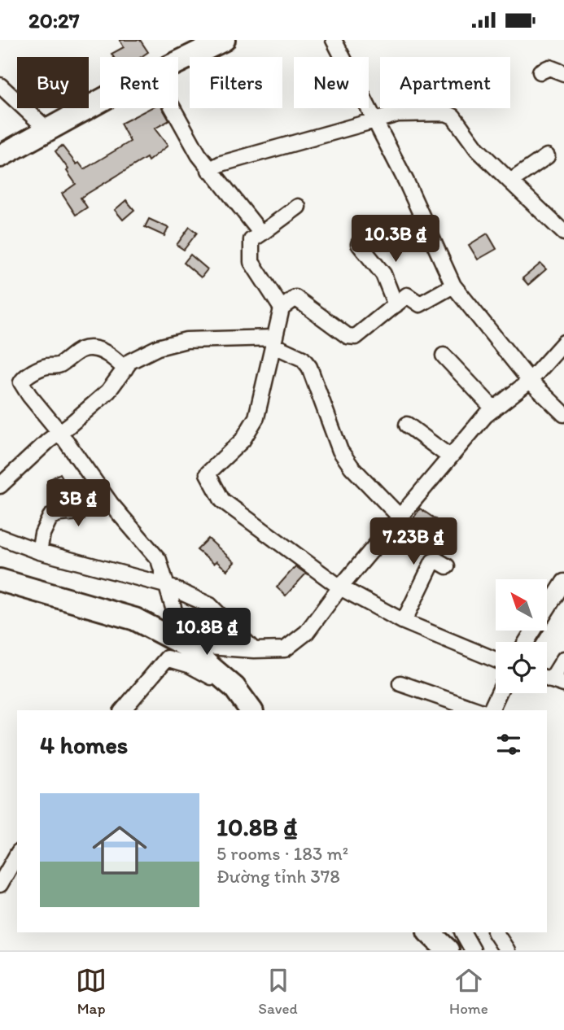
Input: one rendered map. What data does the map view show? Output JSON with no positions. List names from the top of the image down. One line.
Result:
{"north":"top left","page":{"status":"20:27","chip":["Buy","Rent","Filters","New","Apartment"],"price":["10.3B ₫","3B ₫","7.23B ₫","10.8B ₫"],"heading":"4 homes","list":[{"name":"10.8B ₫","note":"5 rooms · 183 m² · Đường tỉnh 378"}],"tabs":["Map","Saved","Home"]}}
